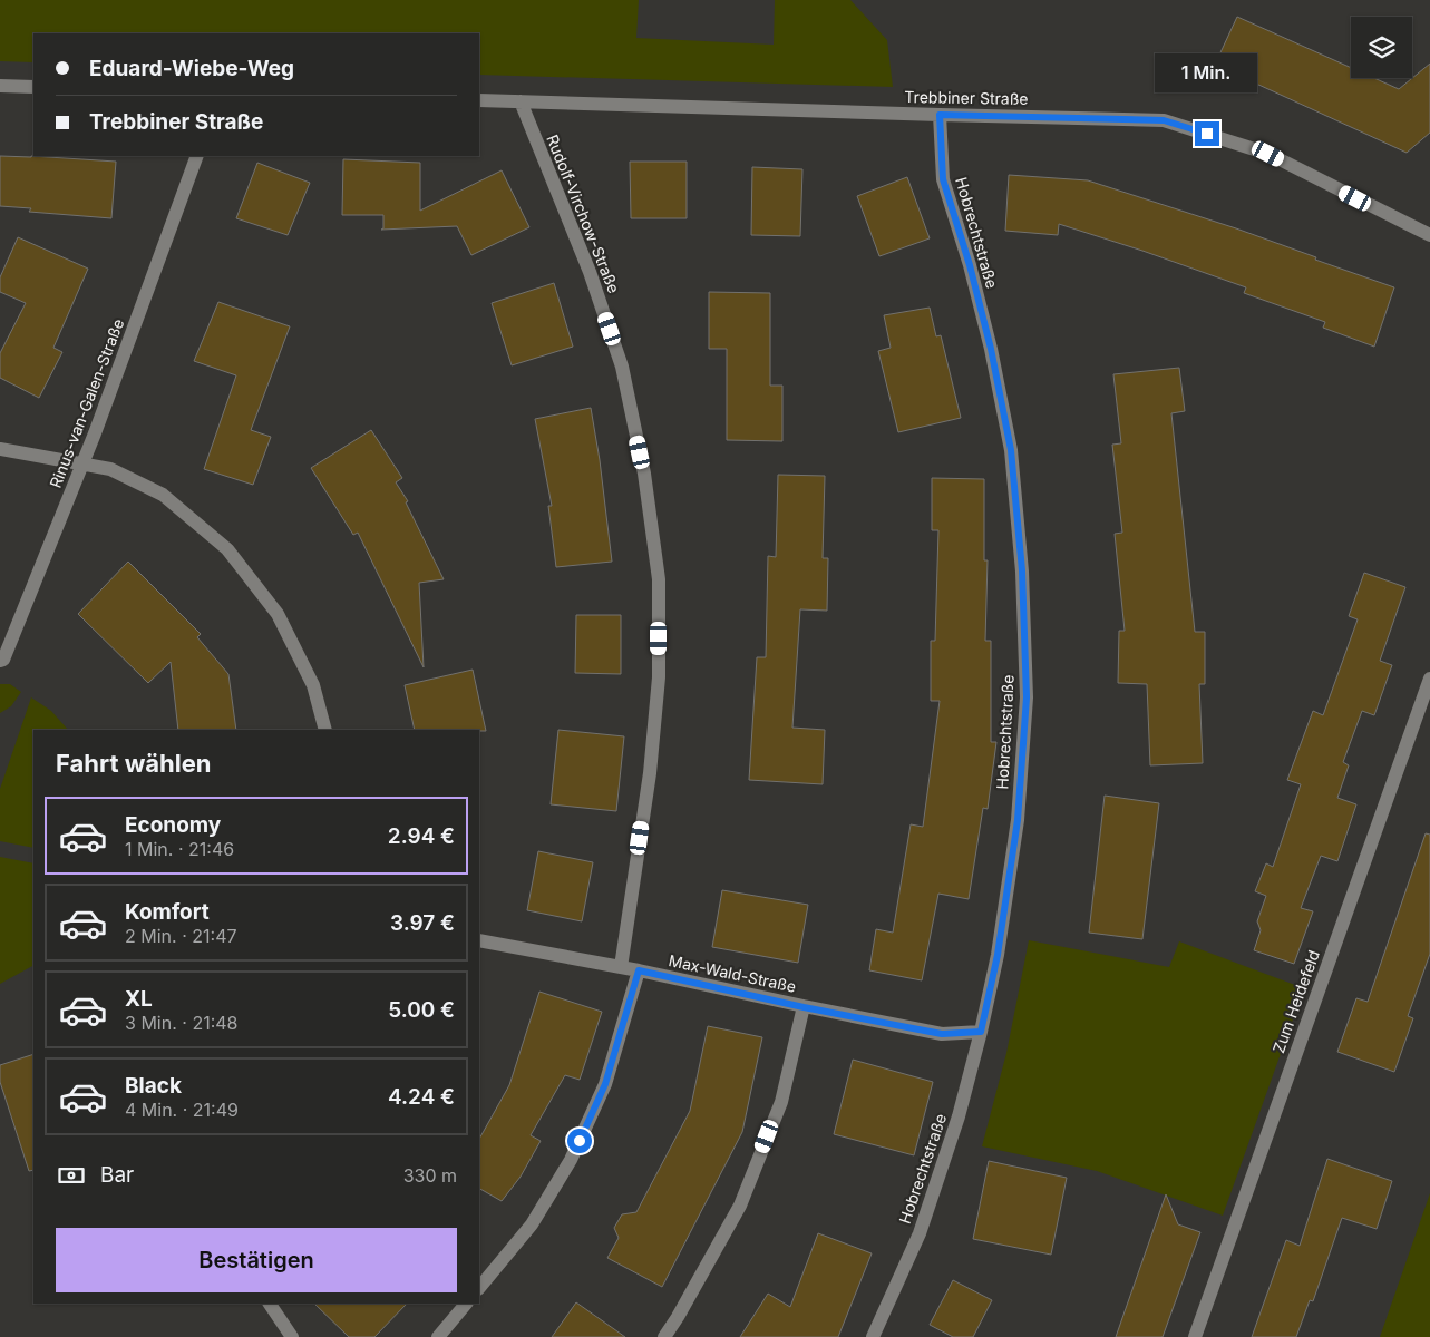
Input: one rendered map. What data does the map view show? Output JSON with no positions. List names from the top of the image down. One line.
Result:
{"streets":{"street":["Trebbiner Straße","Rudolf-Virchow-Straße","Hobrechtstraße","Rinus-van-Galen-Straße","Max-Wald-Straße","Zum Heidefeld"]},"crossings":[["Trebbiner Straße","Rudolf-Virchow-Straße"],["Trebbiner Straße","Hobrechtstraße"],["Rudolf-Virchow-Straße","Max-Wald-Straße"],["Hobrechtstraße","Max-Wald-Straße"]],"page":{"banner":["Eduard-Wiebe-Weg","Trebbiner Straße"],"bubble":"1 Min.","heading":"Fahrt wählen","list":[{"name":"Economy","note":"1 Min. · 21:46","value":"2.94 €"},{"name":"Komfort","note":"2 Min. · 21:47","value":"3.97 €"},{"name":"XL","note":"3 Min. · 21:48","value":"5.00 €"},{"name":"Black","note":"4 Min. · 21:49","value":"4.24 €"}],"pay":["Bar","330 m"],"buttons":"Bestätigen"}}
